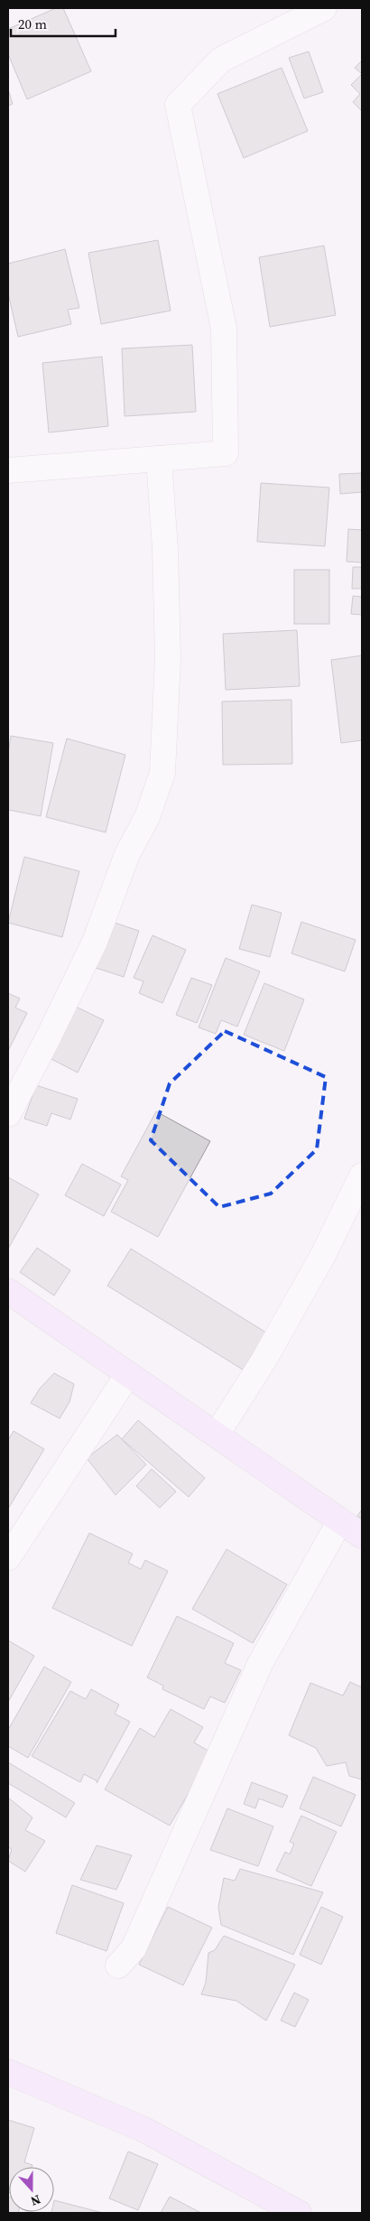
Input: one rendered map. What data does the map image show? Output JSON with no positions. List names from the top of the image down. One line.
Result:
{"scale_bar":"20 m","north":"bottom"}
